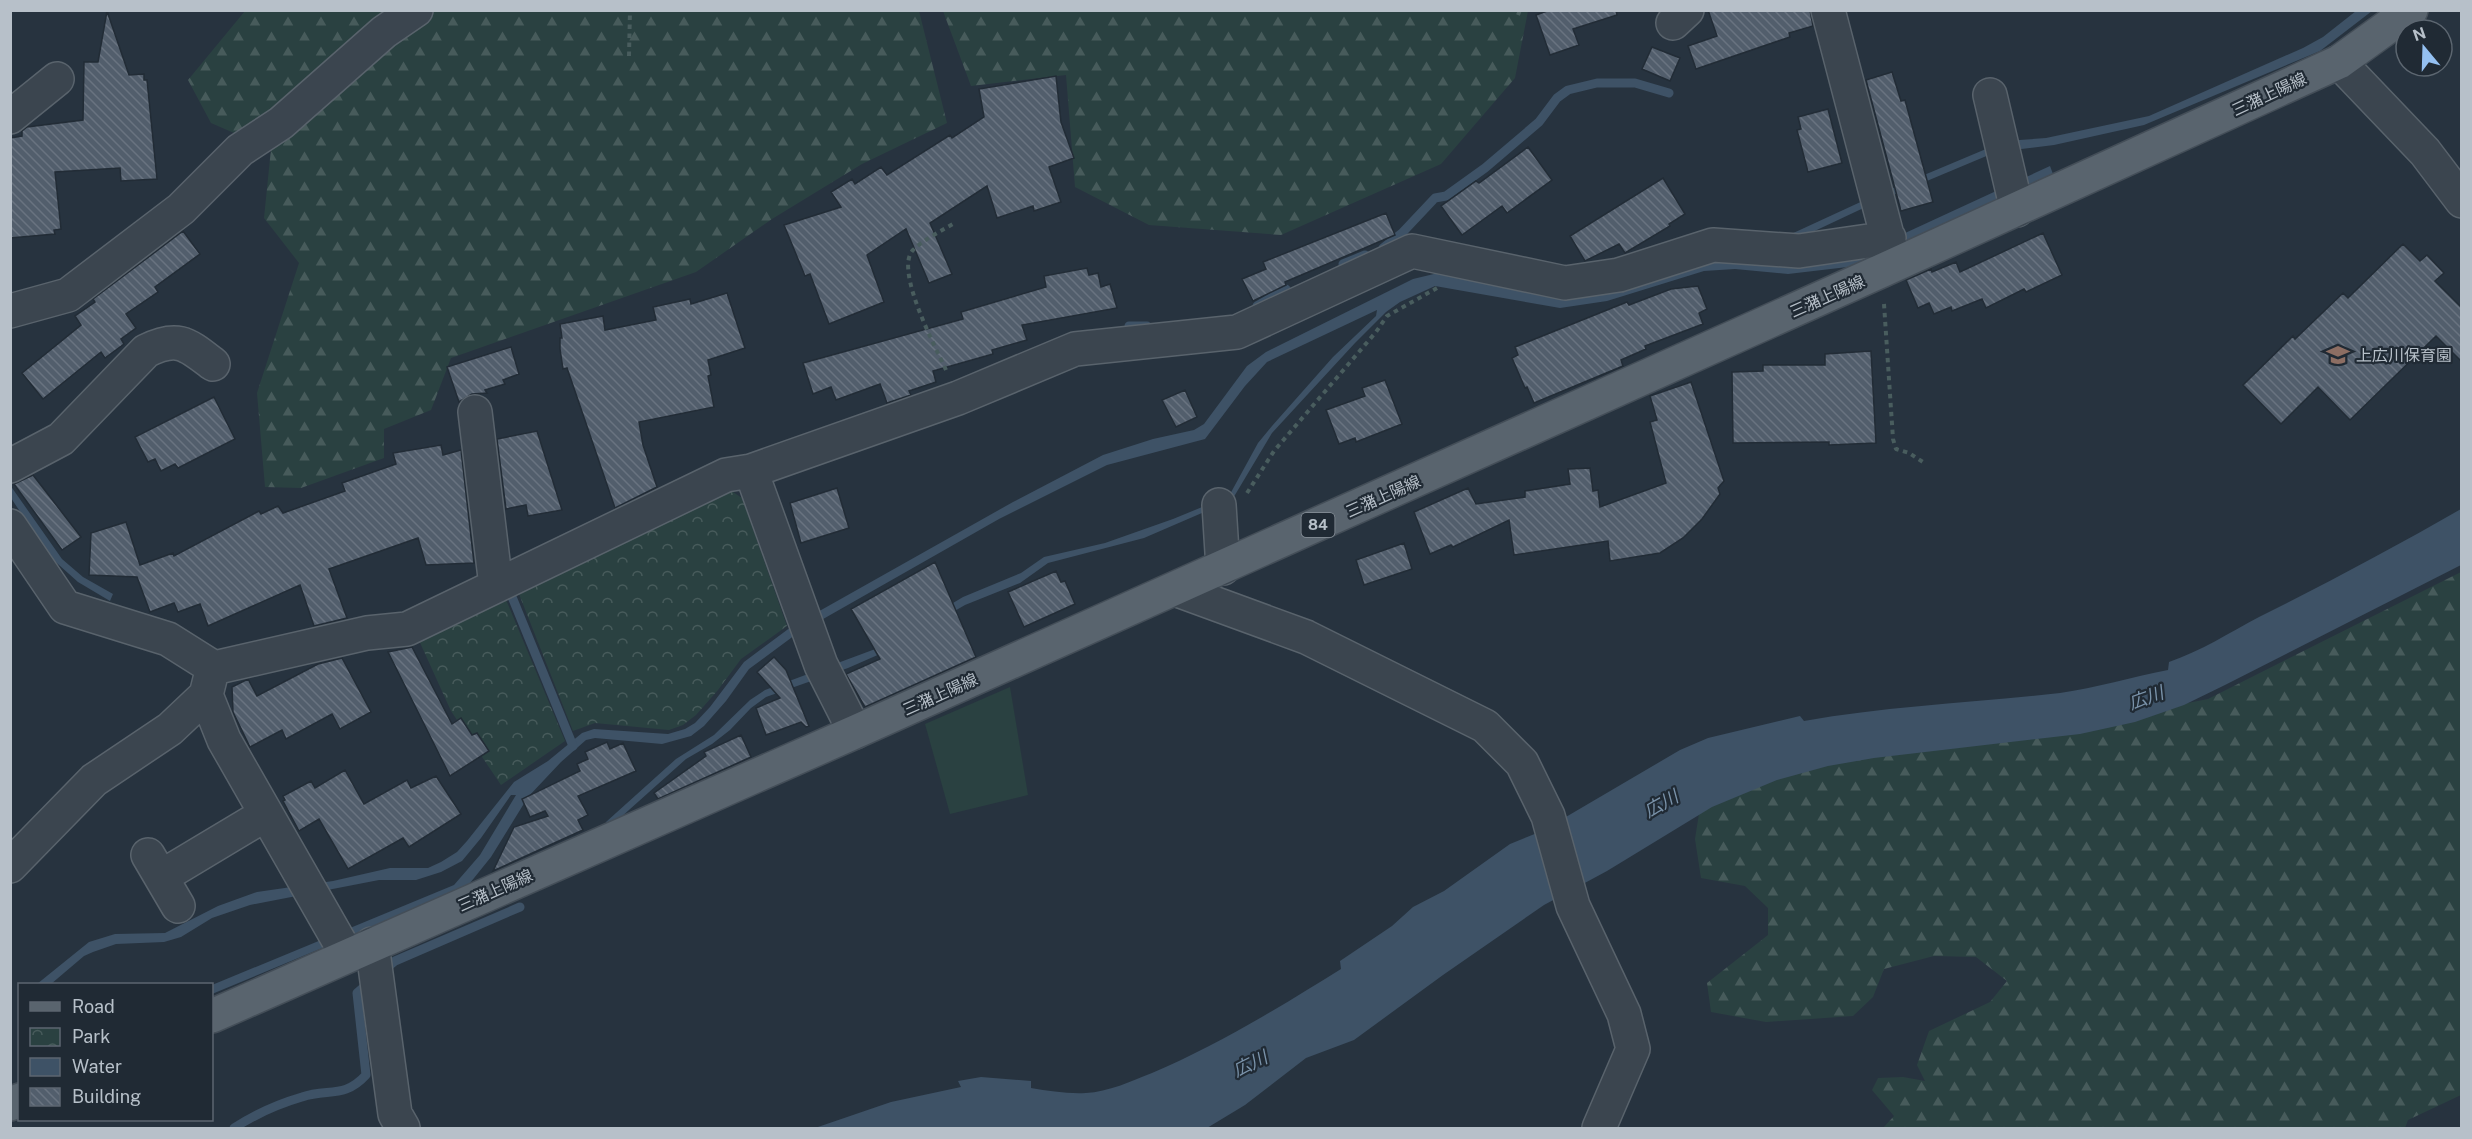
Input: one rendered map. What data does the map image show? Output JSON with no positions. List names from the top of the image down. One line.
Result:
{"streets":{"main road":["三潴上陽線","84"]},"water":["広川"],"places":{"school or university":["上広川保育園"]},"legend":["Road","Park","Water","Building"],"north":"top"}
